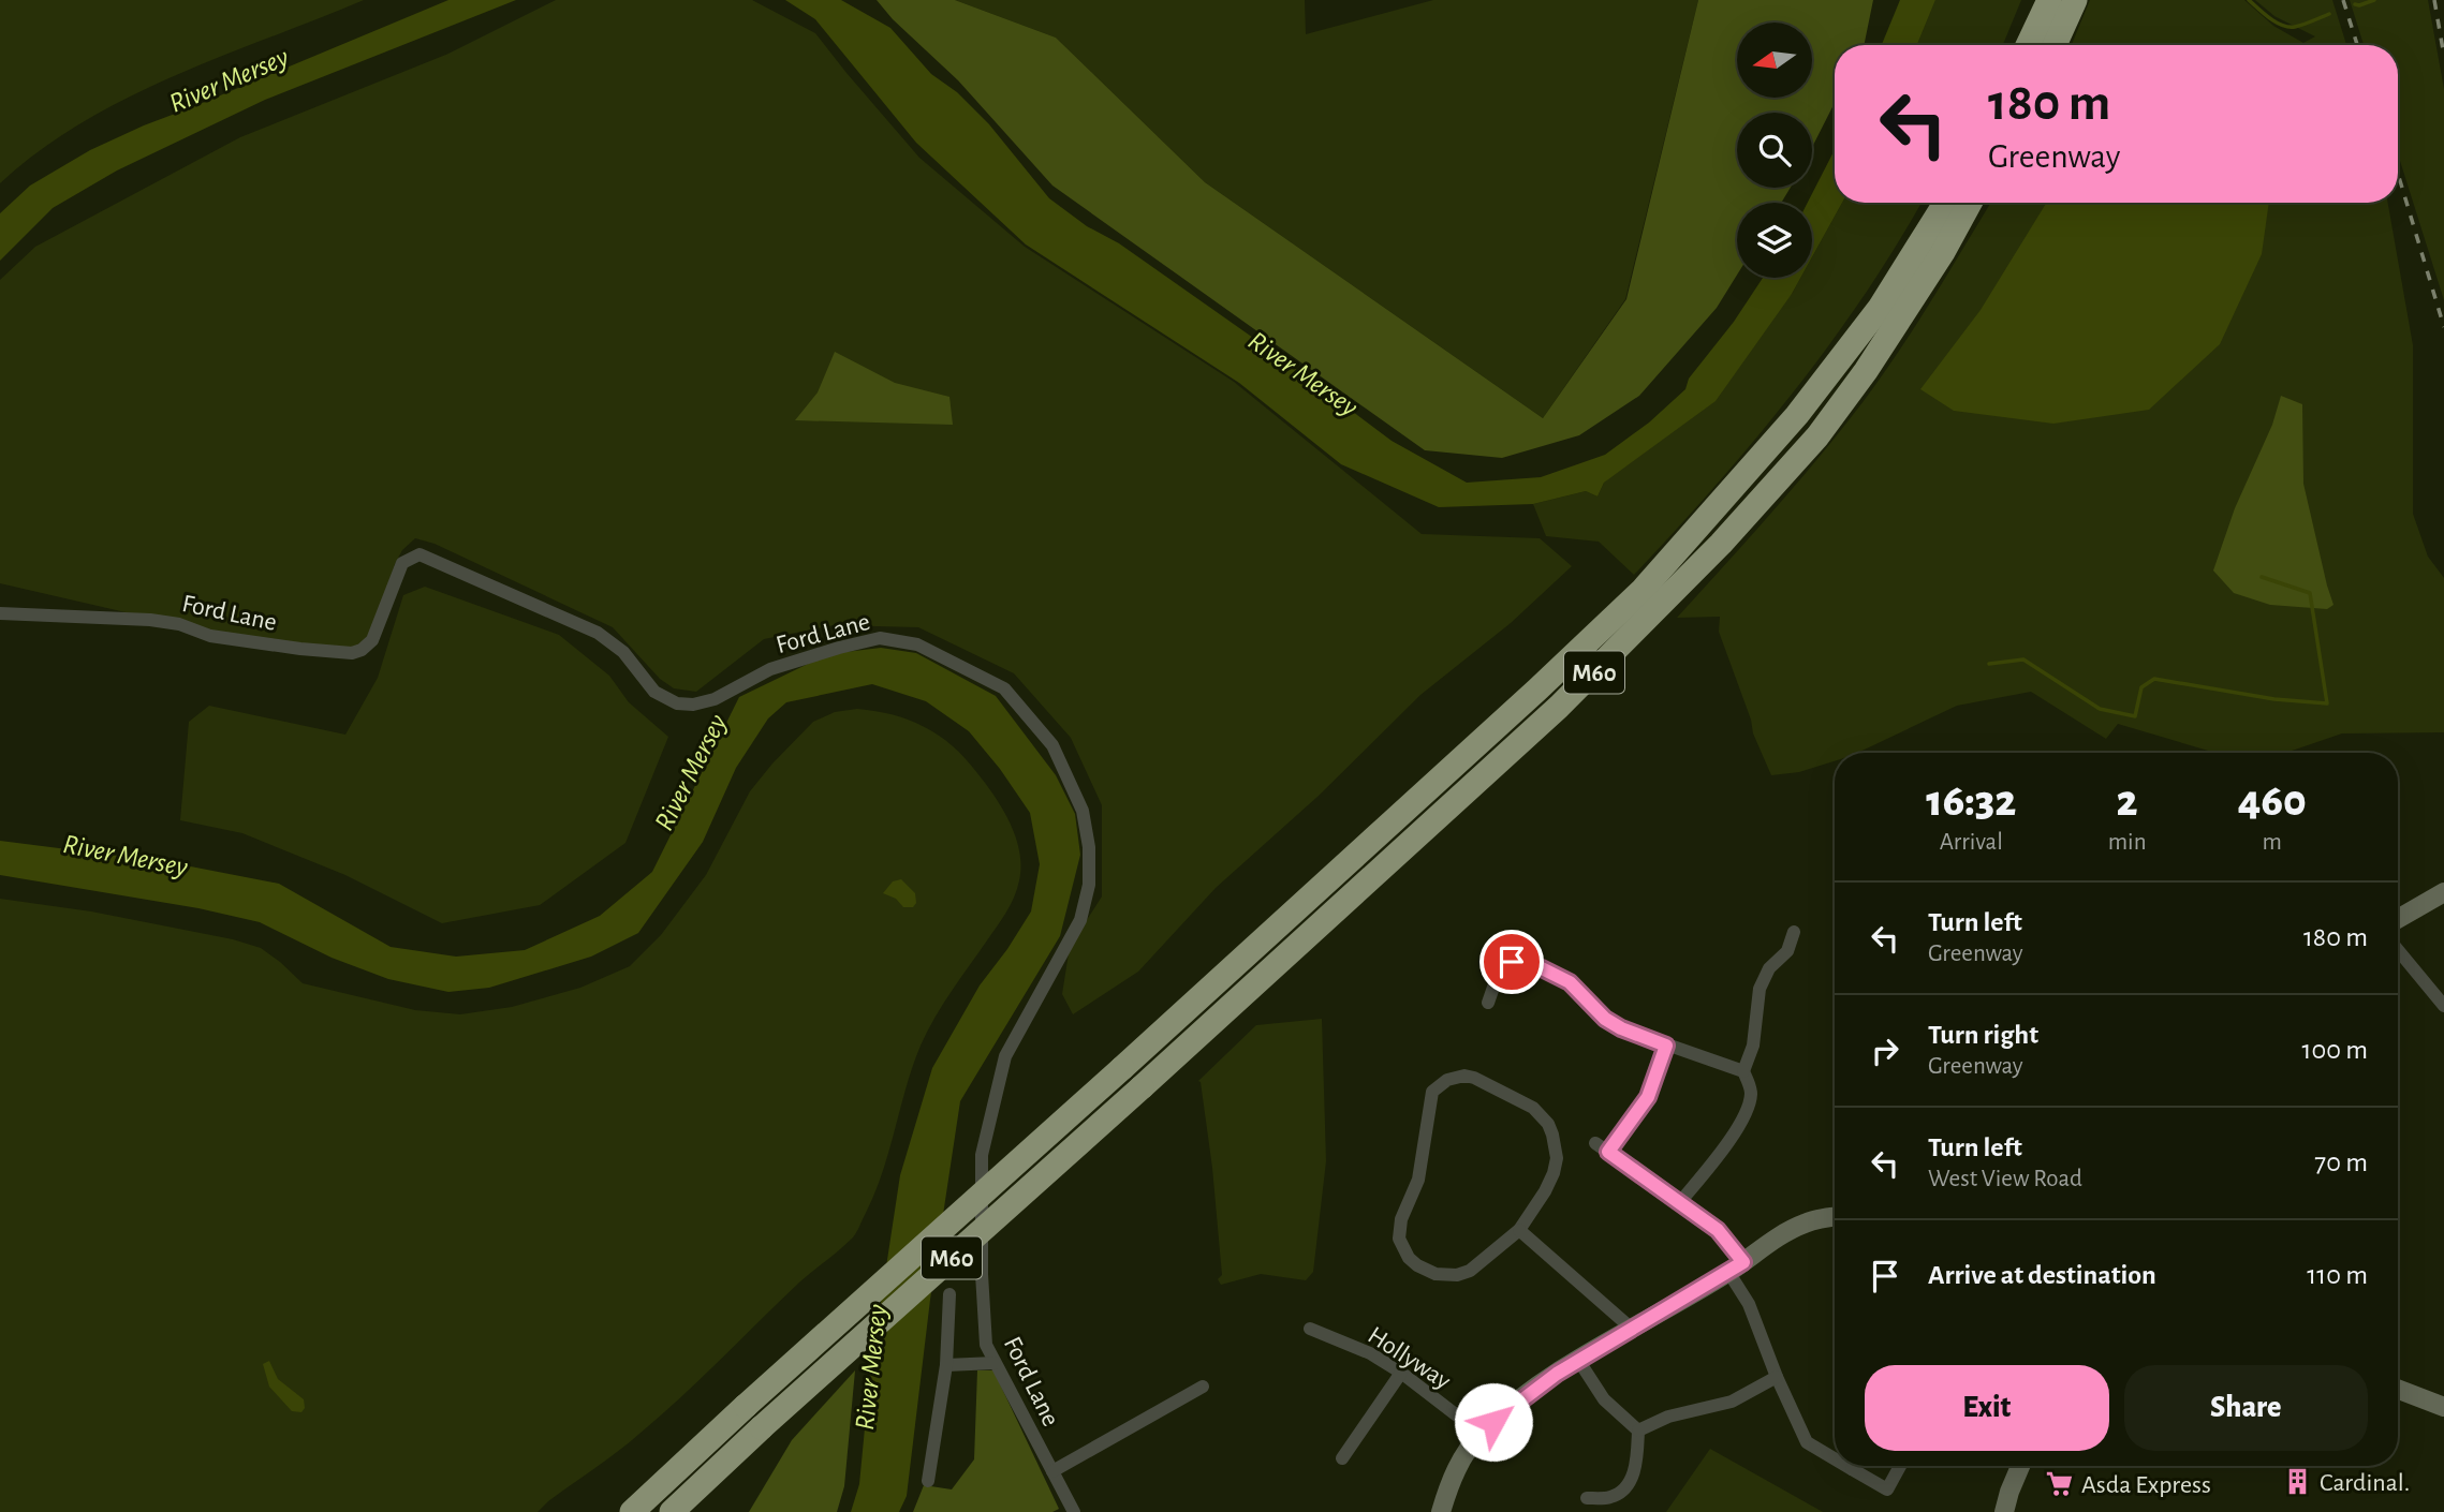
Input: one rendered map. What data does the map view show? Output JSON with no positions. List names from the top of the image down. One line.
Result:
{"streets":{"highway":["M60"],"street":["Ford Lane","Hollyway"]},"water":["River Mersey"],"places":{"building":["Cardinal."],"supermarket":["Asda Express"]},"north":"left","page":{"turn":["180 m","Greenway"],"eta":["16:32","Arrival","2","min","460","m"],"list":[{"name":"Turn left","note":"Greenway","value":"180 m"},{"name":"Turn right","note":"Greenway","value":"100 m"},{"name":"Turn left","note":"West View Road","value":"70 m"},{"name":"Arrive at destination","value":"110 m"}],"buttons":["Exit","Share"]}}
